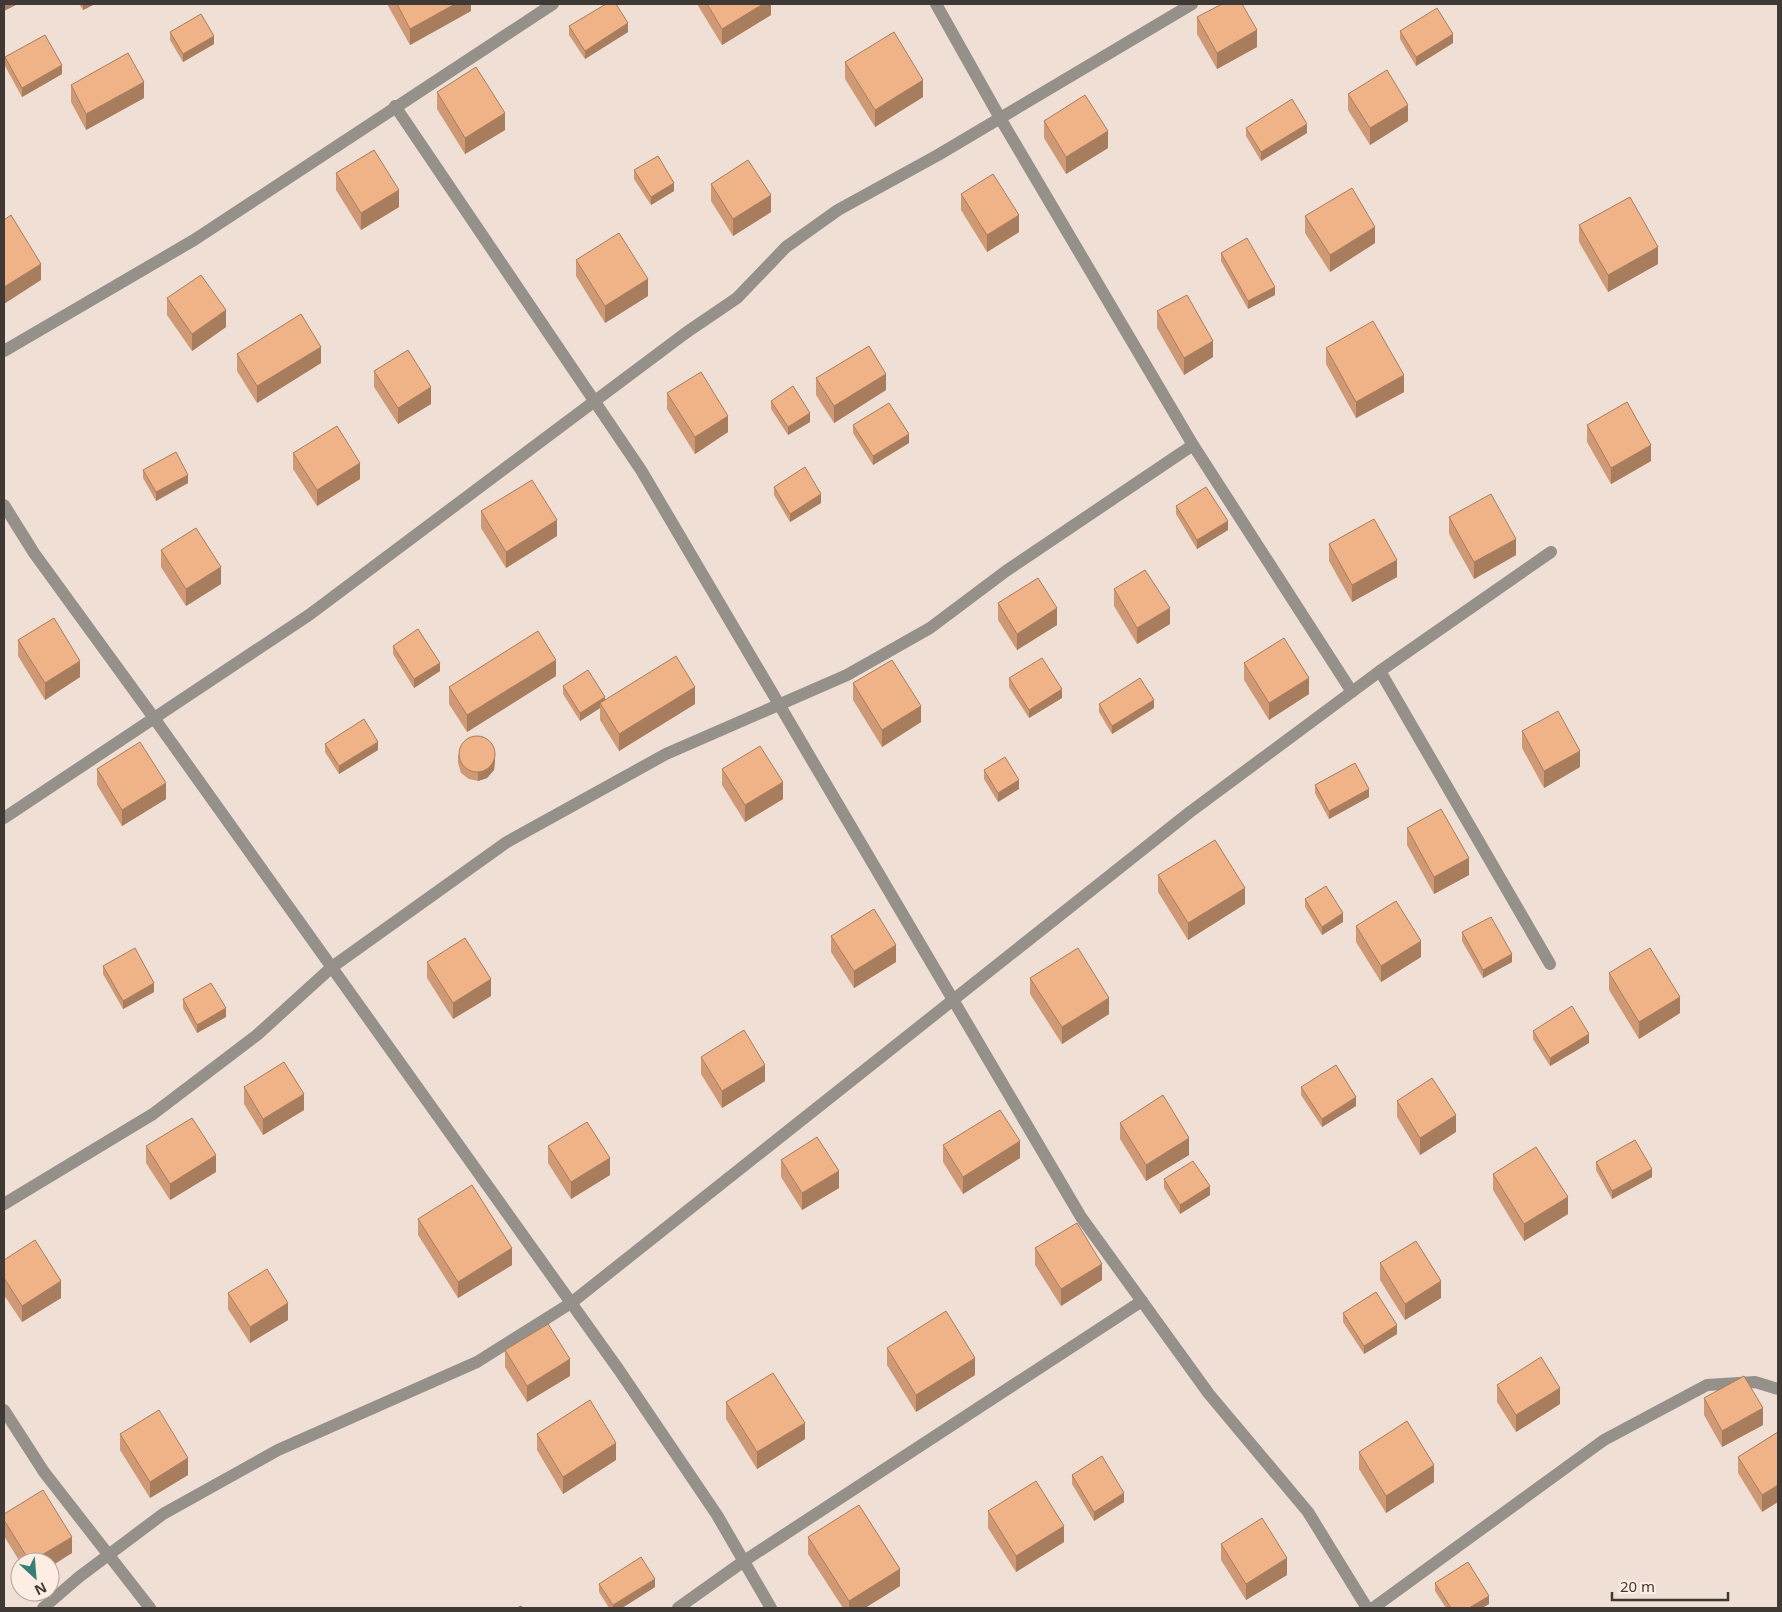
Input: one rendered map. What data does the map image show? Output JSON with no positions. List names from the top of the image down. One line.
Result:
{"scale_bar":"20 m","north":"bottom right"}
